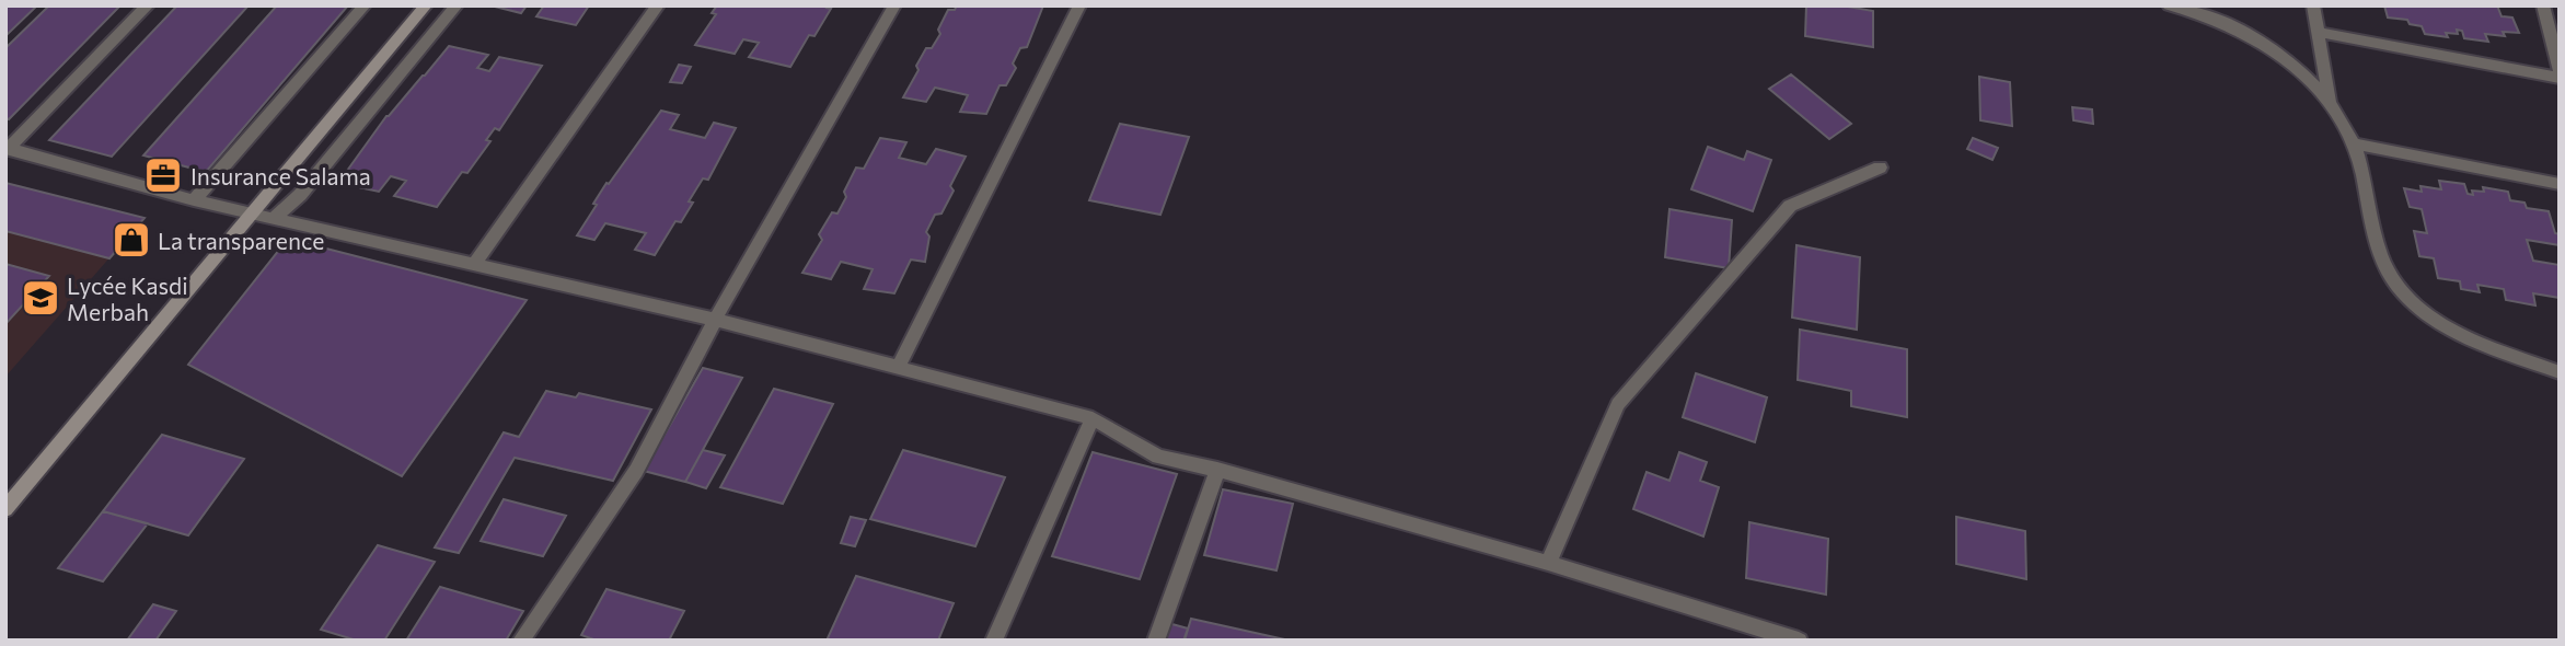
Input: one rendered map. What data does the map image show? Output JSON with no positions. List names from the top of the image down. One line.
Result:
{"places":{"office":["Insurance Salama"],"shop":["La transparence"],"school or university":["Lycée Kasdi Merbah"]}}
